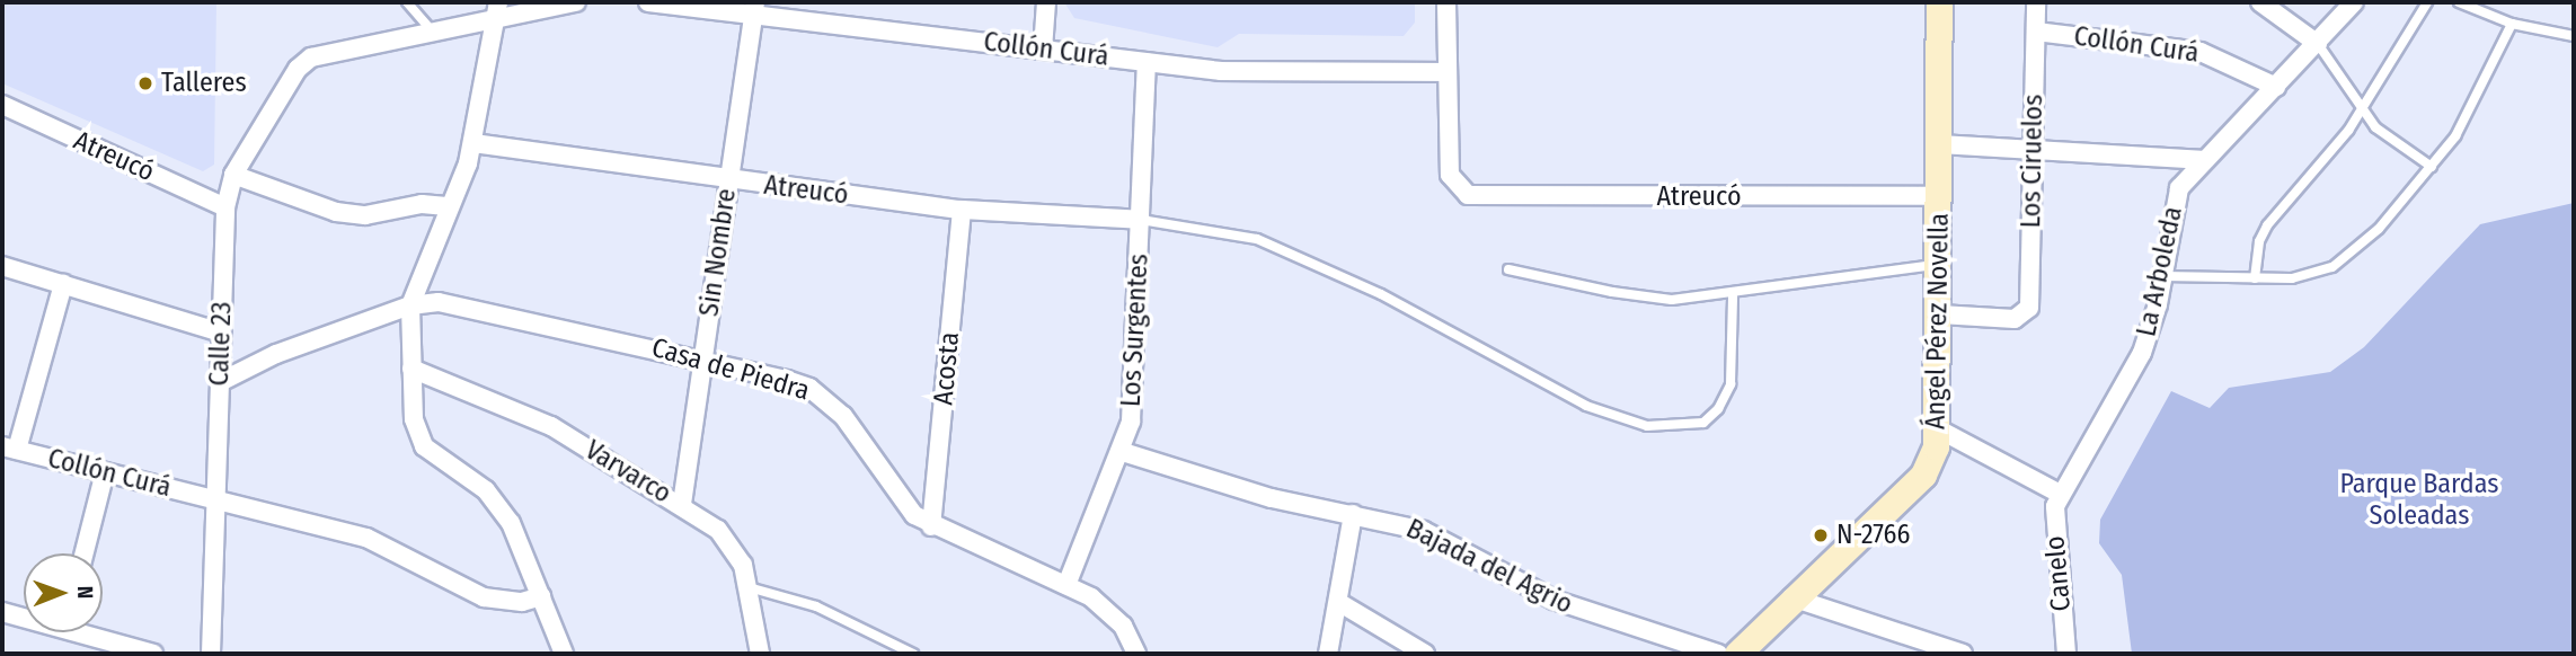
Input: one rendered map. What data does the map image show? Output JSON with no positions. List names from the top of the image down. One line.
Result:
{"streets":{"main road":["Ángel Pérez Novella"],"street":["Collón Curá","Atreucó","Los Ciruelos","Sin Nombre","La Arboleda","Los Surgentes","Calle 23","Acosta","Casa de Piedra","Varvarco","Bajada del Agrio","Canelo"]},"crossings":[["Collón Curá","Atreucó"],["Collón Curá","Los Ciruelos"],["Collón Curá","Sin Nombre"],["Collón Curá","La Arboleda"],["Collón Curá","Los Surgentes"],["Collón Curá","Calle 23"],["Atreucó","Sin Nombre"],["Atreucó","Ángel Pérez Novella"],["Atreucó","Los Surgentes"],["Atreucó","Calle 23"],["Atreucó","Acosta"],["Los Ciruelos","Ángel Pérez Novella"],["Sin Nombre","Casa de Piedra"],["Sin Nombre","Varvarco"],["La Arboleda","Canelo"],["Los Surgentes","Casa de Piedra"],["Los Surgentes","Bajada del Agrio"],["Calle 23","Casa de Piedra"],["Acosta","Casa de Piedra"]],"parks":["Parque Bardas Soleadas"],"places":["Talleres","N-2766"],"north":"right"}
